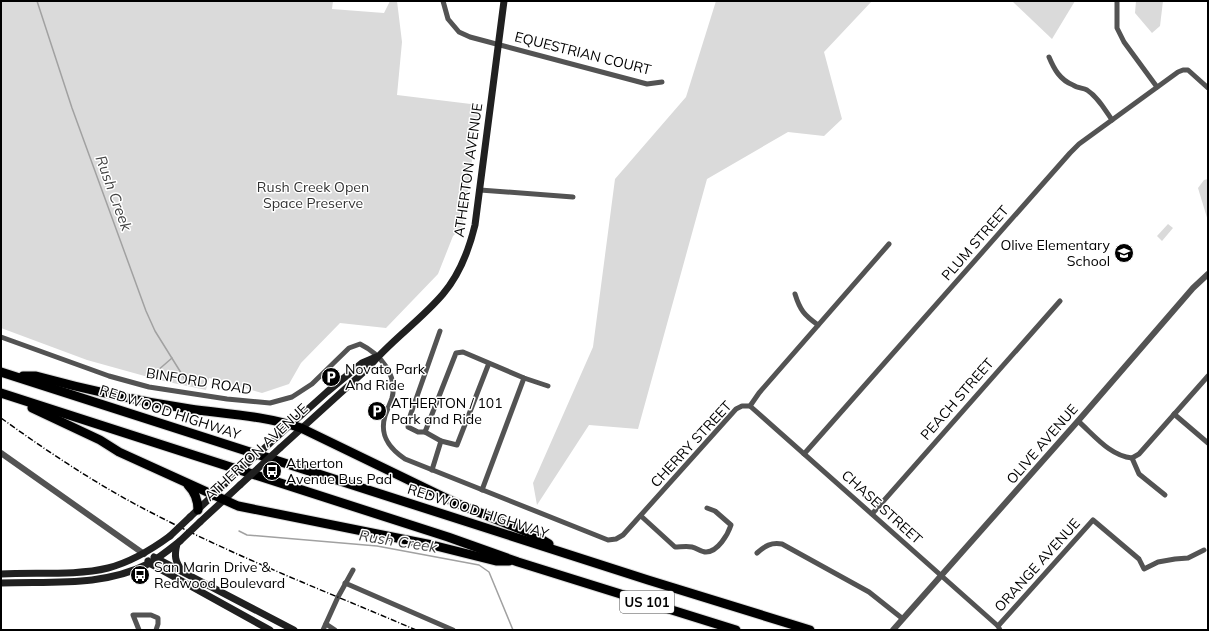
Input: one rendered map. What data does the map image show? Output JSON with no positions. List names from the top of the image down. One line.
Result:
{"streets":{"highway":["REDWOOD HIGHWAY","US 101"],"main road":["ATHERTON AVENUE"],"street":["EQUESTRIAN COURT","PLUM STREET","BINFORD ROAD","PEACH STREET","CHERRY STREET","OLIVE AVENUE","CHASE STREET","ORANGE AVENUE"]},"crossings":[["EQUESTRIAN COURT","ATHERTON AVENUE"],["ATHERTON AVENUE","BINFORD ROAD"],["ATHERTON AVENUE","CHERRY STREET"],["PLUM STREET","CHASE STREET"],["BINFORD ROAD","CHERRY STREET"],["PEACH STREET","CHASE STREET"],["CHERRY STREET","CHASE STREET"],["OLIVE AVENUE","CHASE STREET"],["CHASE STREET","ORANGE AVENUE"]],"water":["Rush Creek"],"parks":["Rush Creek Open Space Preserve"],"places":{"school or university":["Olive Elementary School"],"parking":["Novato Park And Ride","ATHERTON / 101 Park and Ride"],"bus stop":["Atherton Avenue Bus Pad","San Marin Drive & Redwood Boulevard"]}}
